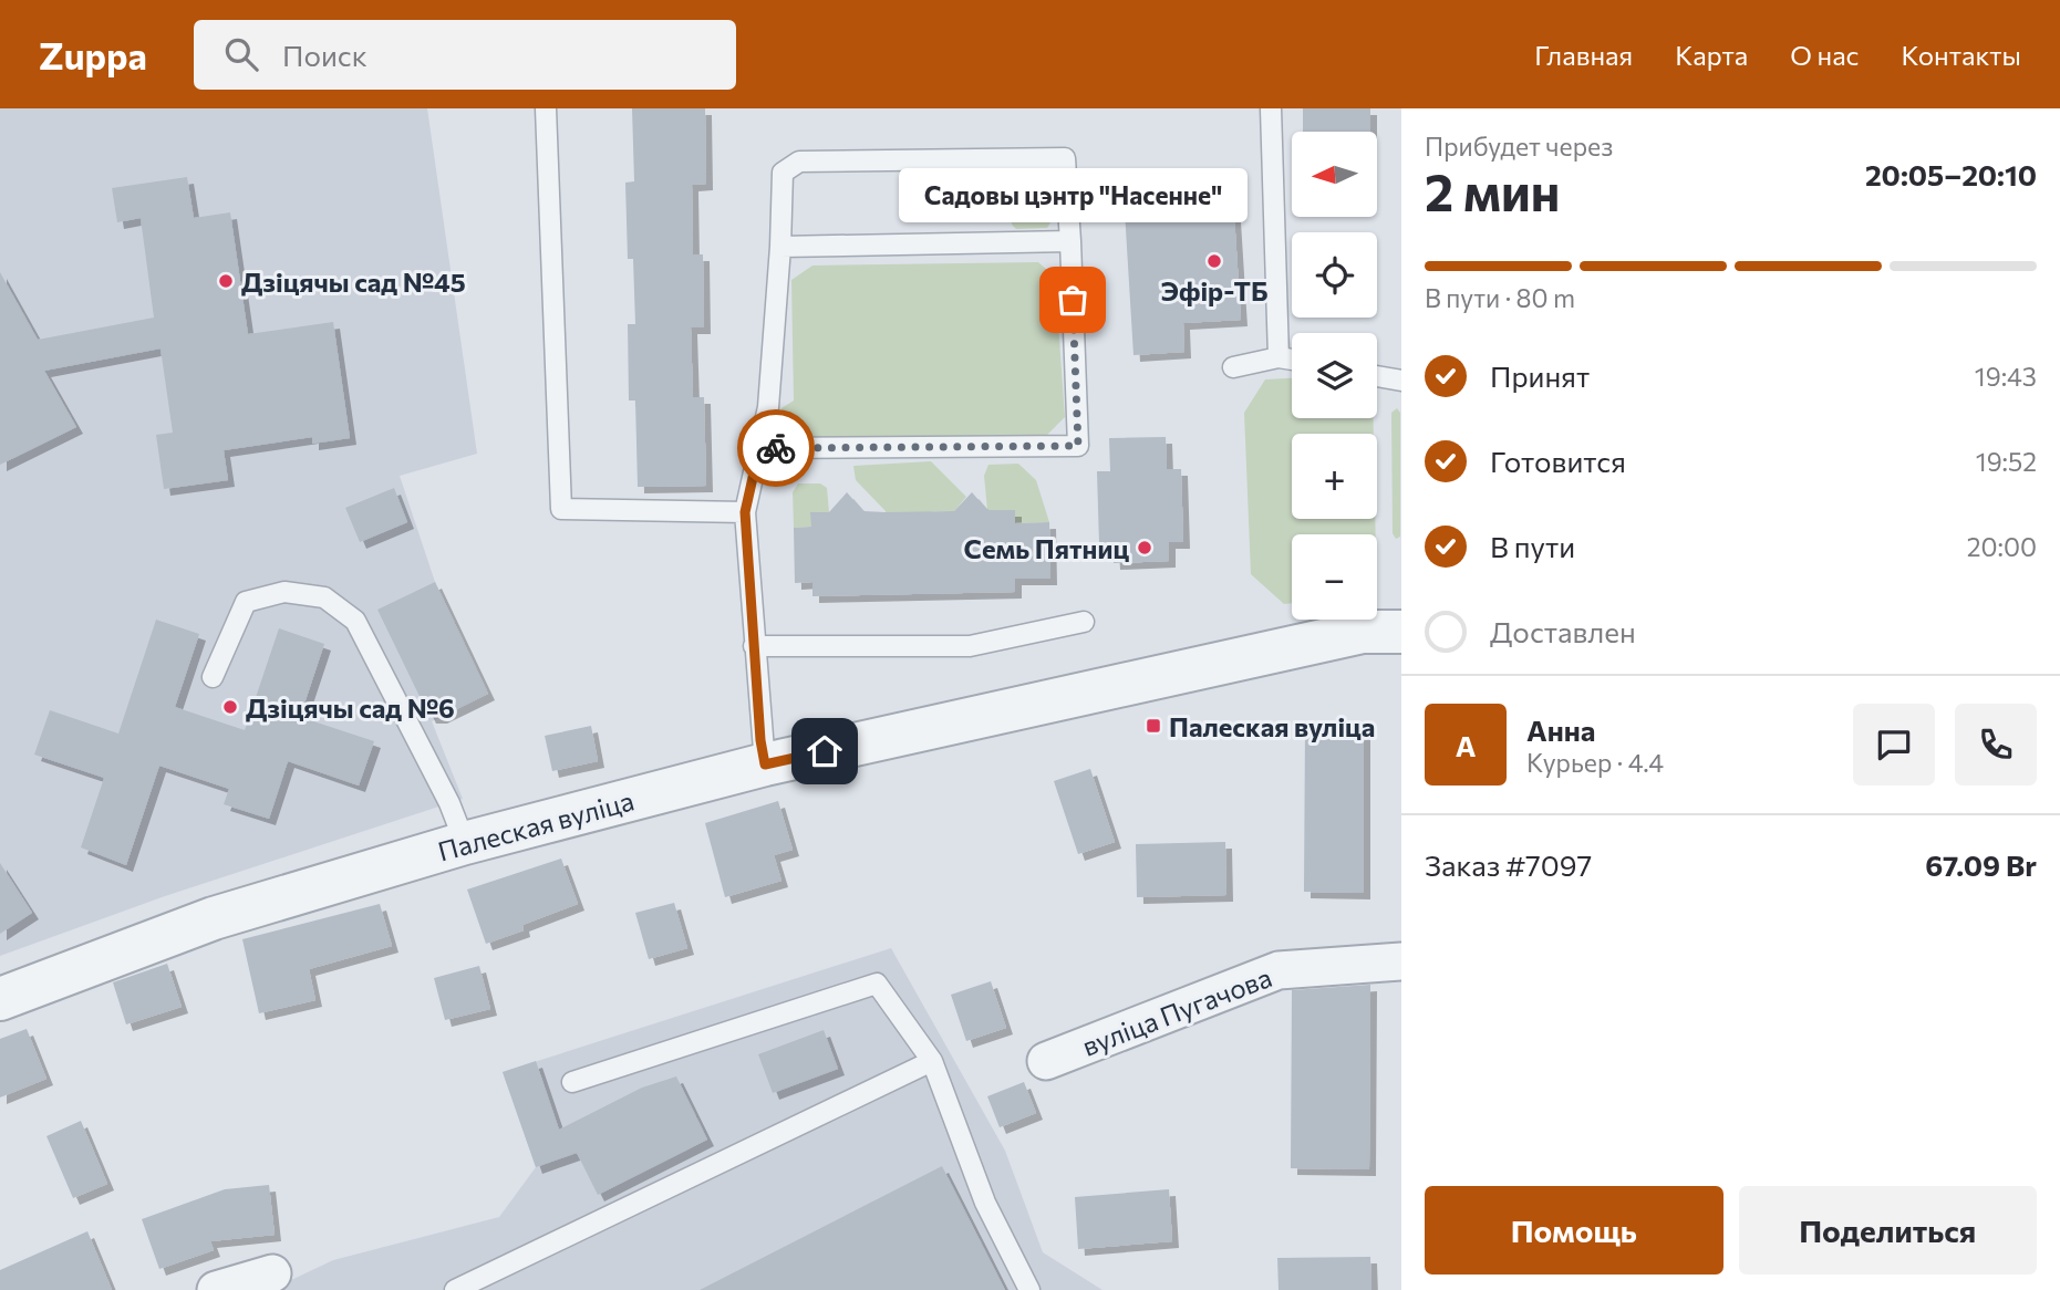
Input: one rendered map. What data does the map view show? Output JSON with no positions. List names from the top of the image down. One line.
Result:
{"streets":{"street":["Палеская вуліца","вуліца Пугачова"]},"places":{"other":["Эфір-ТБ","Дзіцячы сад №45","Садовы цэнтр \"Насенне\"","Семь Пятниц","Дзіцячы сад №6"],"transit":["Палеская вуліца"]},"north":"left","page":{"header":"Zuppa","search":"Поиск","nav":["Главная","Карта","О нас","Контакты"],"heading":["2 мин","Прибудет через","20:05–20:10"],"panel":["Анна","Курьер · 4.4","Заказ #7097","67.09 Br"],"map_buttons":["+","−"],"bubble":"Садовы цэнтр \"Насенне\"","bar":"В пути · 80 m","list":[["Принят","19:43"],["Готовится","19:52"],["В пути","20:00"],"Доставлен"],"round":"А","buttons":["Помощь","Поделиться"]}}
